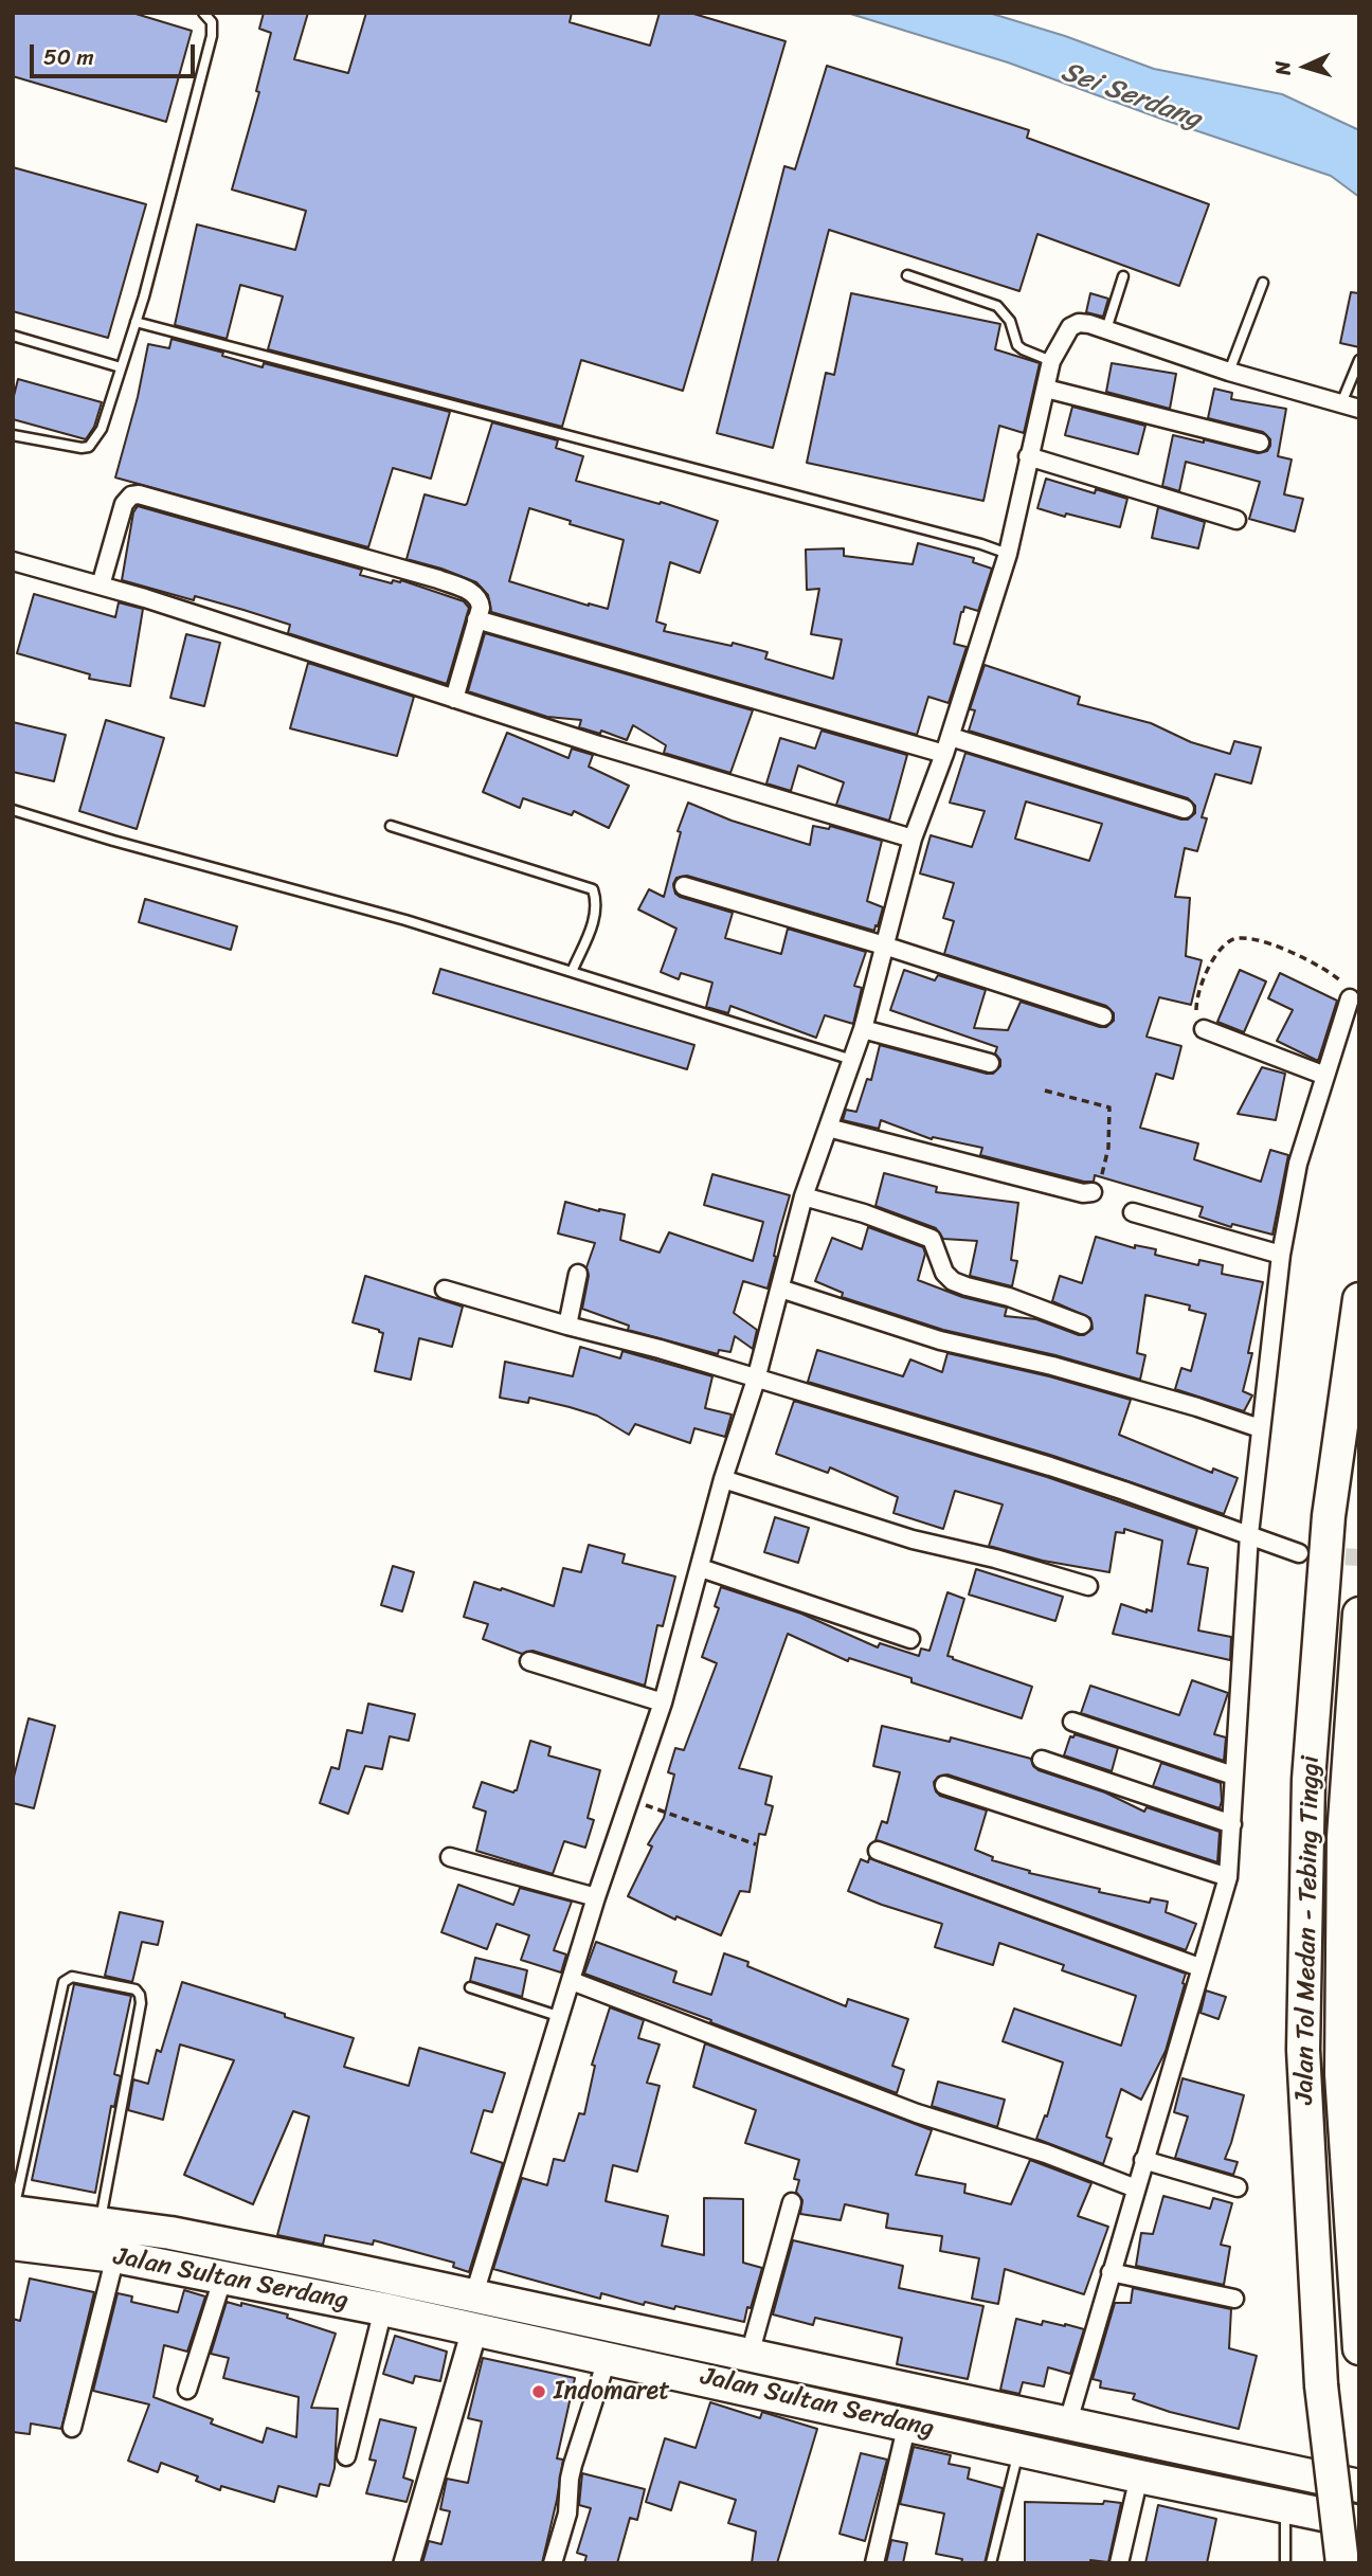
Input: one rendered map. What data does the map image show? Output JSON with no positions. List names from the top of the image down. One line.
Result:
{"streets":{"highway":["Jalan Tol Medan - Tebing Tinggi","Jalan Sultan Serdang"]},"water":["Sei Serdang"],"places":["Indomaret"],"scale_bar":"50 m","north":"left"}
